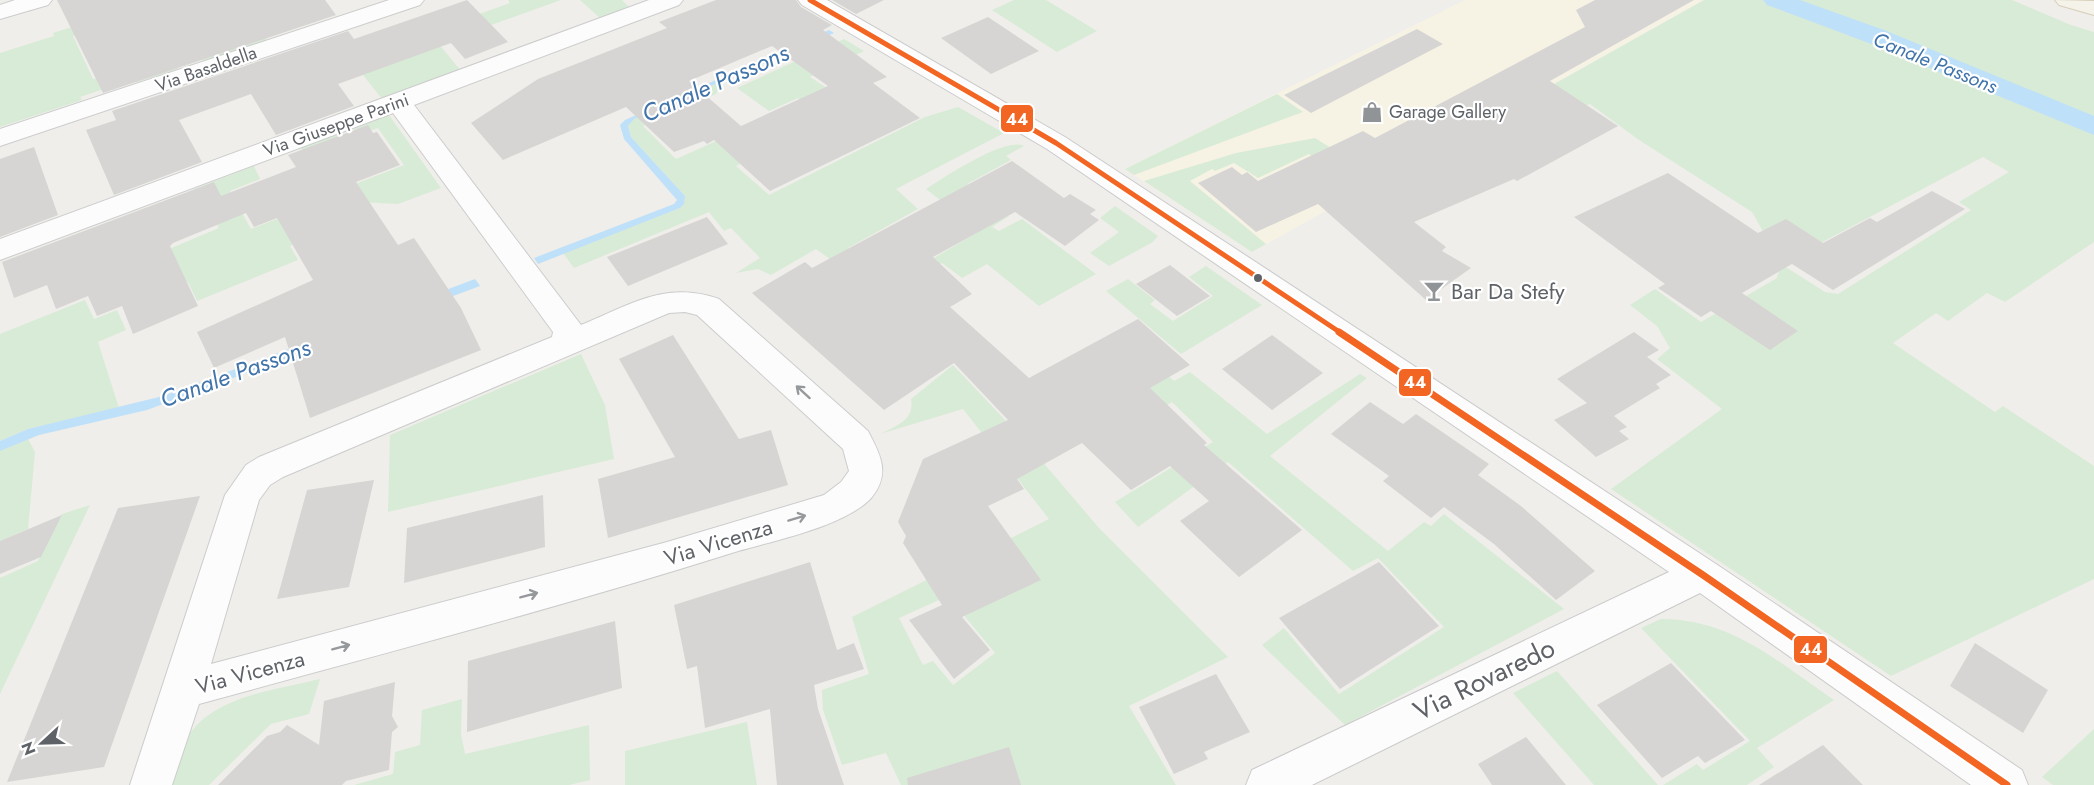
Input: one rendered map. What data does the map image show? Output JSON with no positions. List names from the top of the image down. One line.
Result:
{"streets":{"street":["Via Basaldella","Via Giuseppe Parini","Via Vicenza","Via Rovaredo"]},"water":["Canale Passons"],"places":{"shop":["Garage Gallery"],"bar":["Bar Da Stefy"]},"lines":["transit line 44"],"north":"left"}
